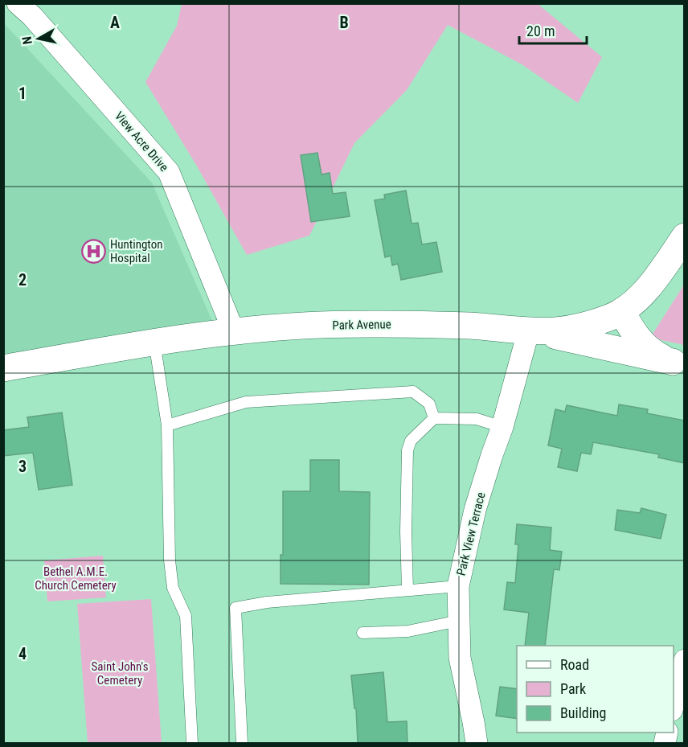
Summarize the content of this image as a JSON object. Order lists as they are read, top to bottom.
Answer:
{
  "streets": {
    "main road": ["Park Avenue"],
    "street": ["View Acre Drive", "Park View Terrace"]
  },
  "crossings": [
    ["View Acre Drive", "Park Avenue"],
    ["Park Avenue", "Park View Terrace"]
  ],
  "parks": ["Bethel A.M.E. Church Cemetery", "Saint John's Cemetery"],
  "places": {
    "hospital": ["Huntington Hospital"]
  },
  "legend": ["Road", "Park", "Building"],
  "scale_bar": "20 m",
  "north": "left",
  "grid": {
    "columns": ["A", "B"],
    "rows": [
      "1",
      "2",
      "3",
      "4"
    ]
  }
}
